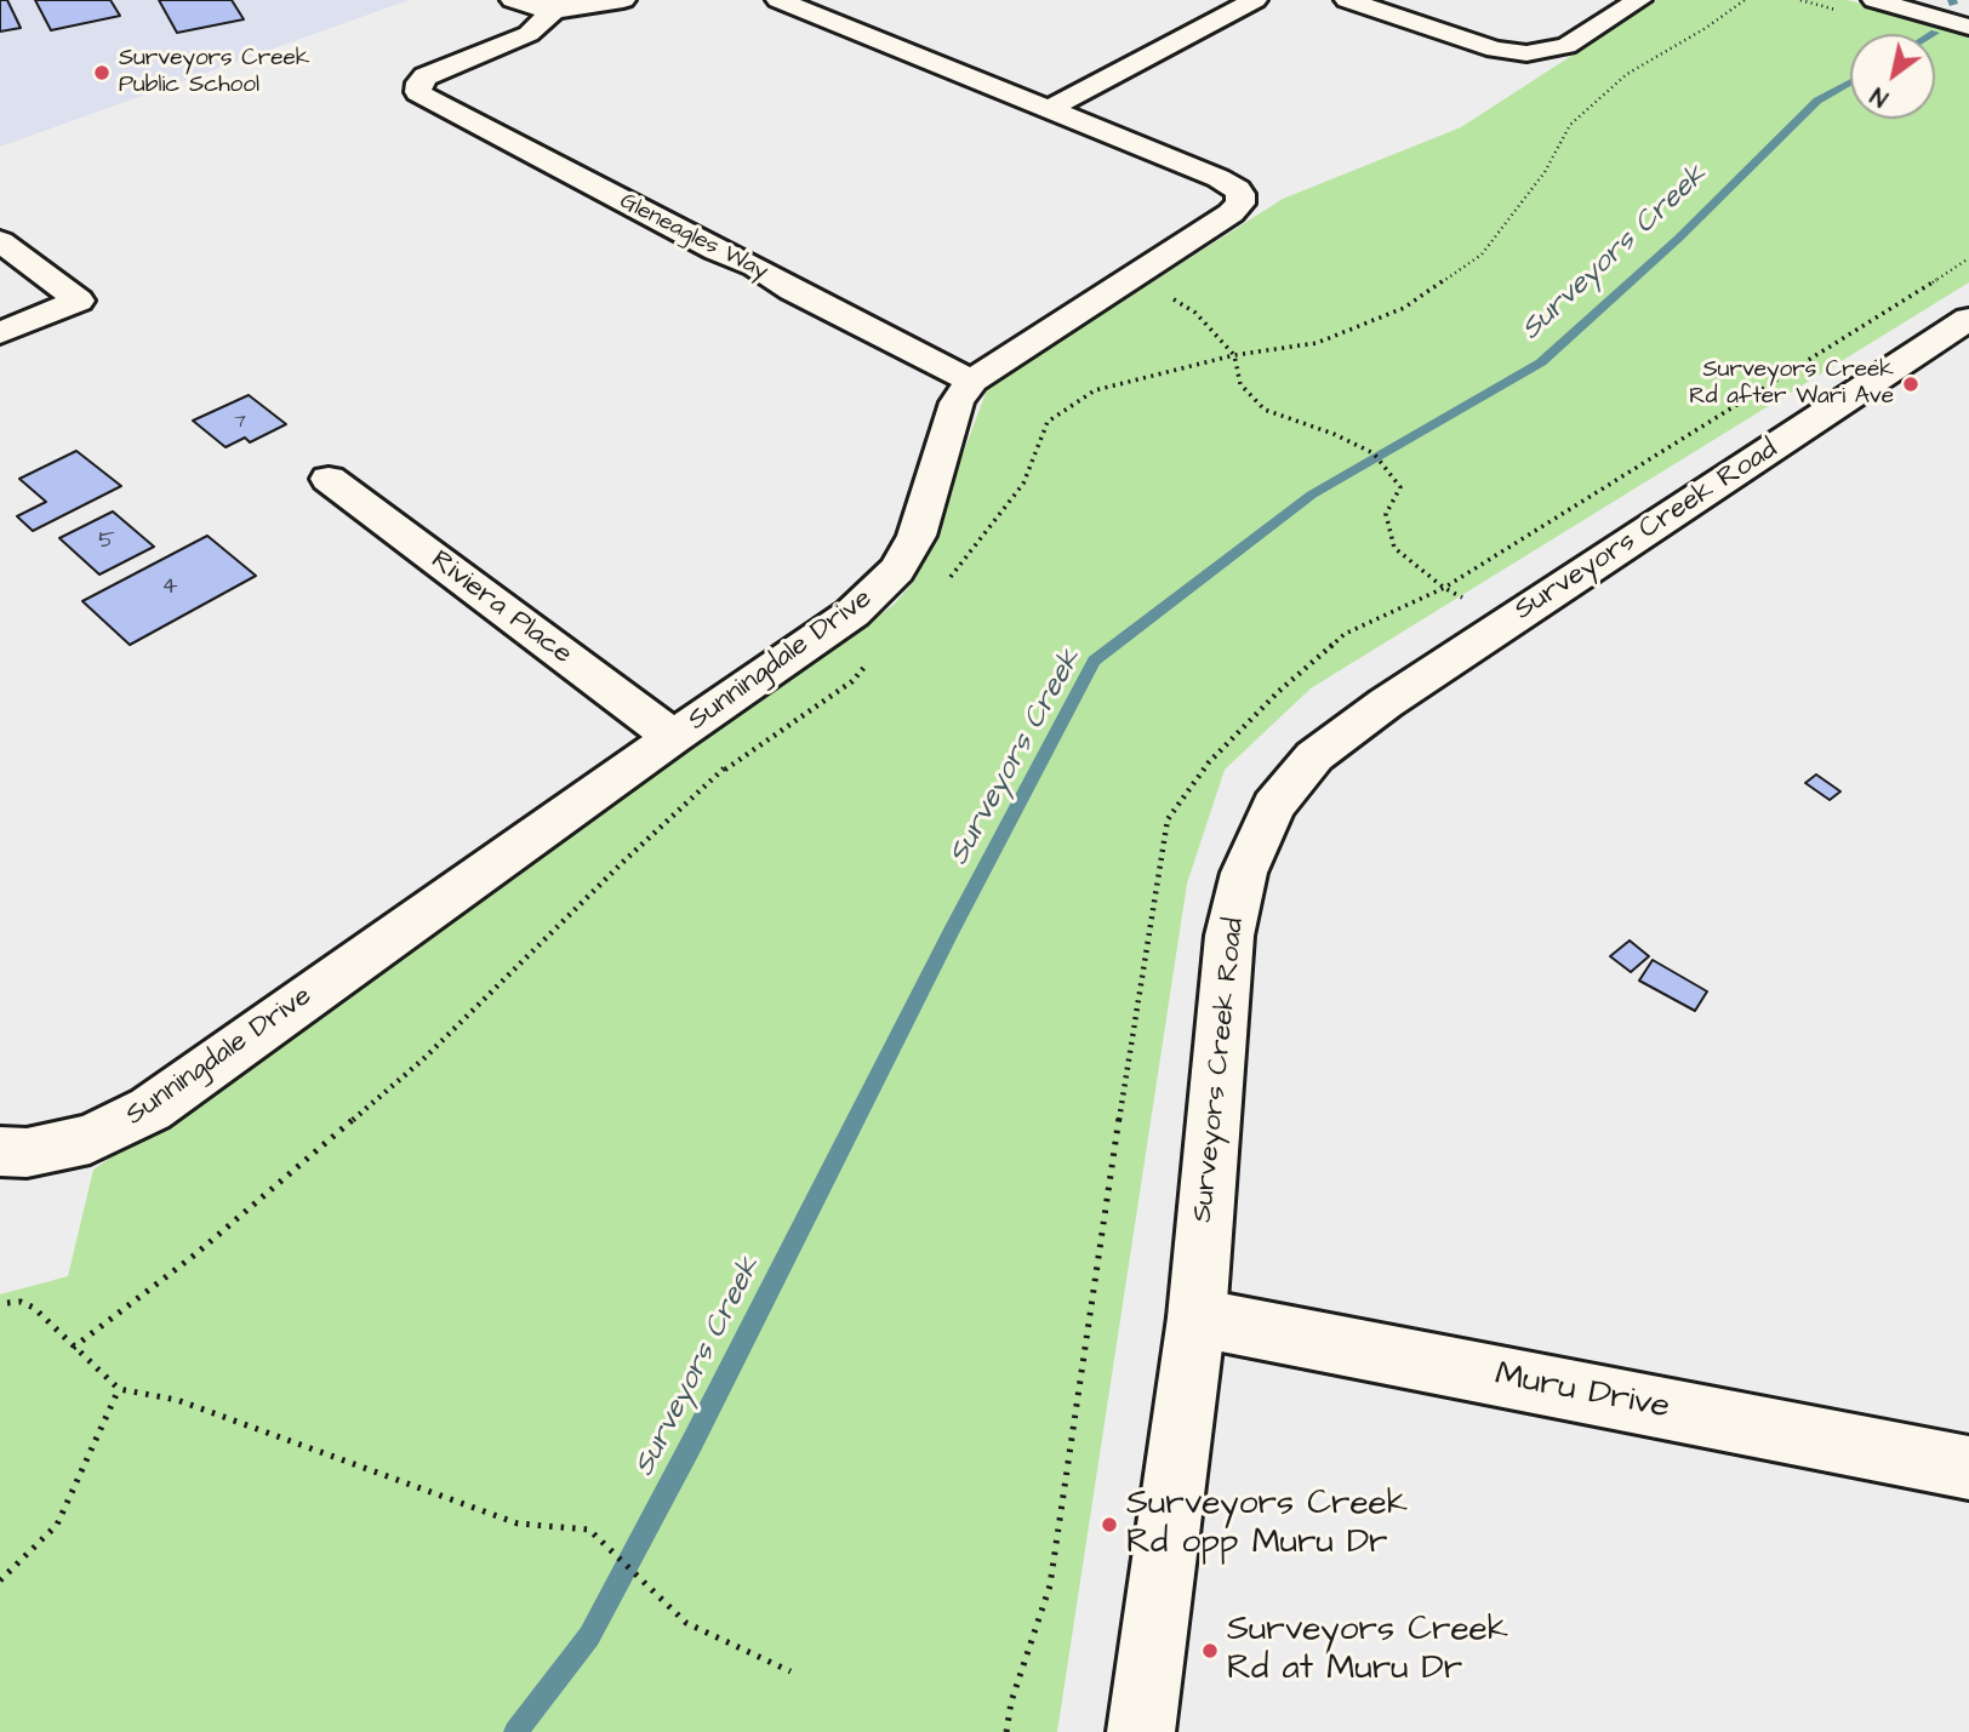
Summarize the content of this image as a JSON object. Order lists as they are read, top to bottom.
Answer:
{
  "streets": {
    "street": [
      "Gleneagles Way",
      "Surveyors Creek Road",
      "Riviera Place",
      "Sunningdale Drive",
      "Muru Drive"
    ]
  },
  "crossings": [
    ["Gleneagles Way", "Sunningdale Drive"],
    ["Surveyors Creek Road", "Muru Drive"],
    ["Riviera Place", "Sunningdale Drive"]
  ],
  "water": ["Surveyors Creek"],
  "places": [
    "Surveyors Creek Public School",
    "Surveyors Creek Rd after Wari Ave",
    "Surveyors Creek Rd opp Muru Dr",
    "Surveyors Creek Rd at Muru Dr"
  ],
  "house_numbers": ["7", "5", "4"],
  "north": "bottom left"
}
